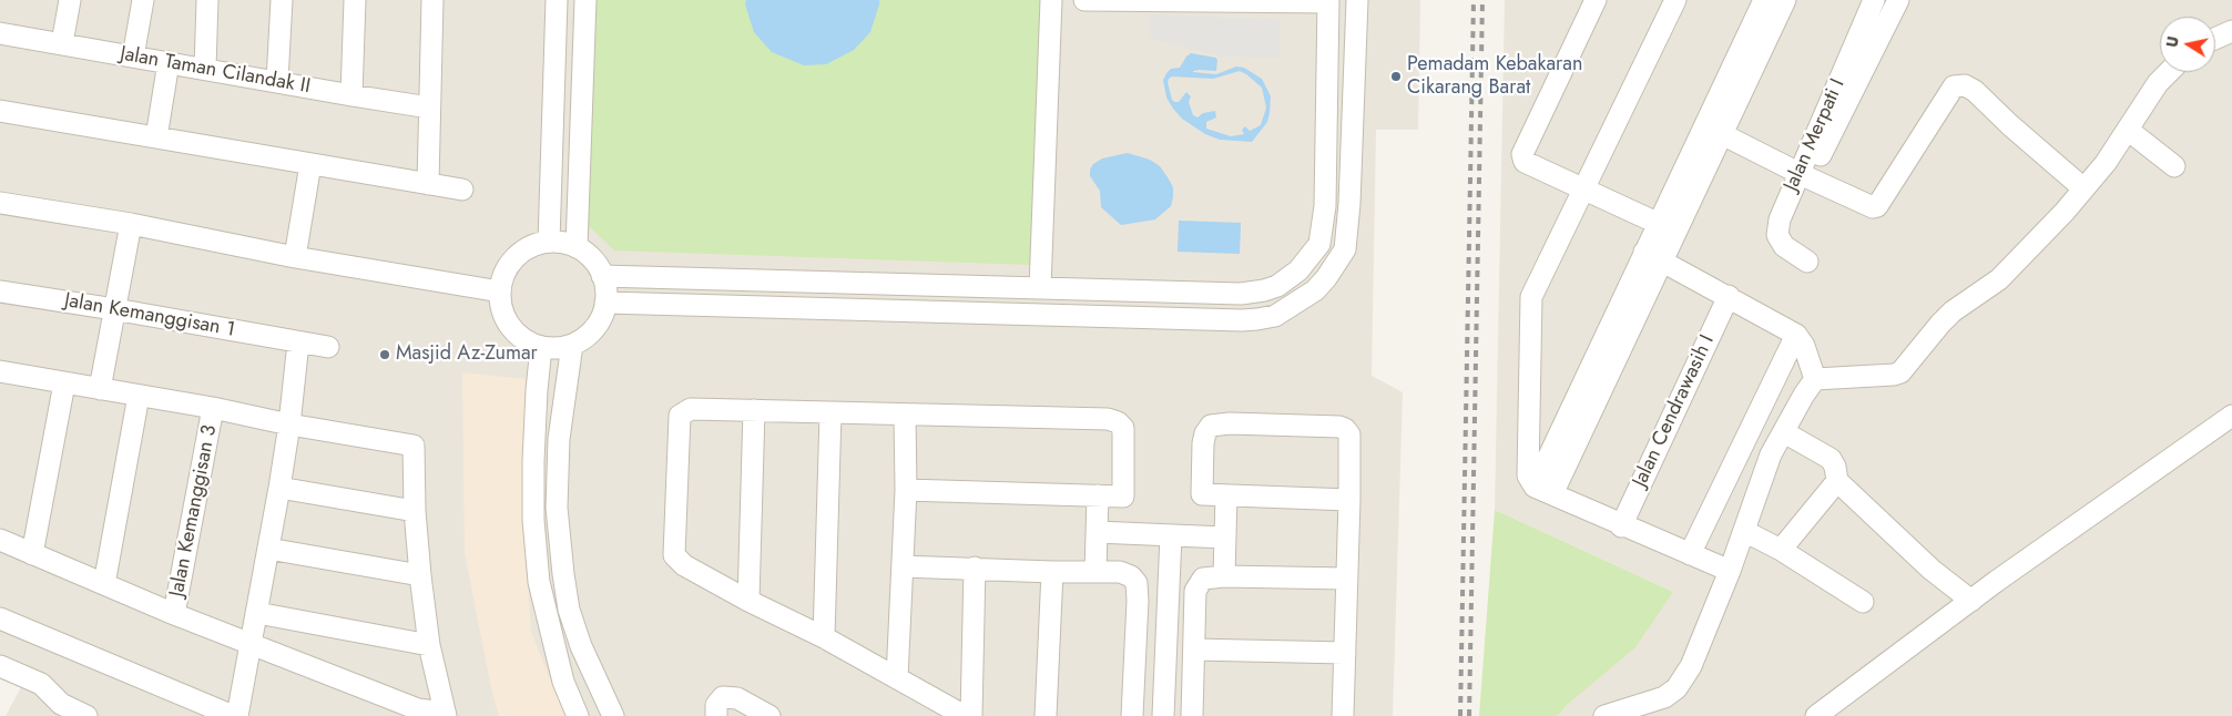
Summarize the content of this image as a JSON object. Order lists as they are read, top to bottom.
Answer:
{
  "streets": {
    "street": [
      "Jalan Taman Cilandak II",
      "Jalan Merpati I",
      "Jalan Kemanggisan 1",
      "Jalan Cendrawasih I",
      "Jalan Kemanggisan 3"
    ]
  },
  "places": ["Pemadam Kebakaran Cikarang Barat", "Masjid Az-Zumar"],
  "north": "left"
}
